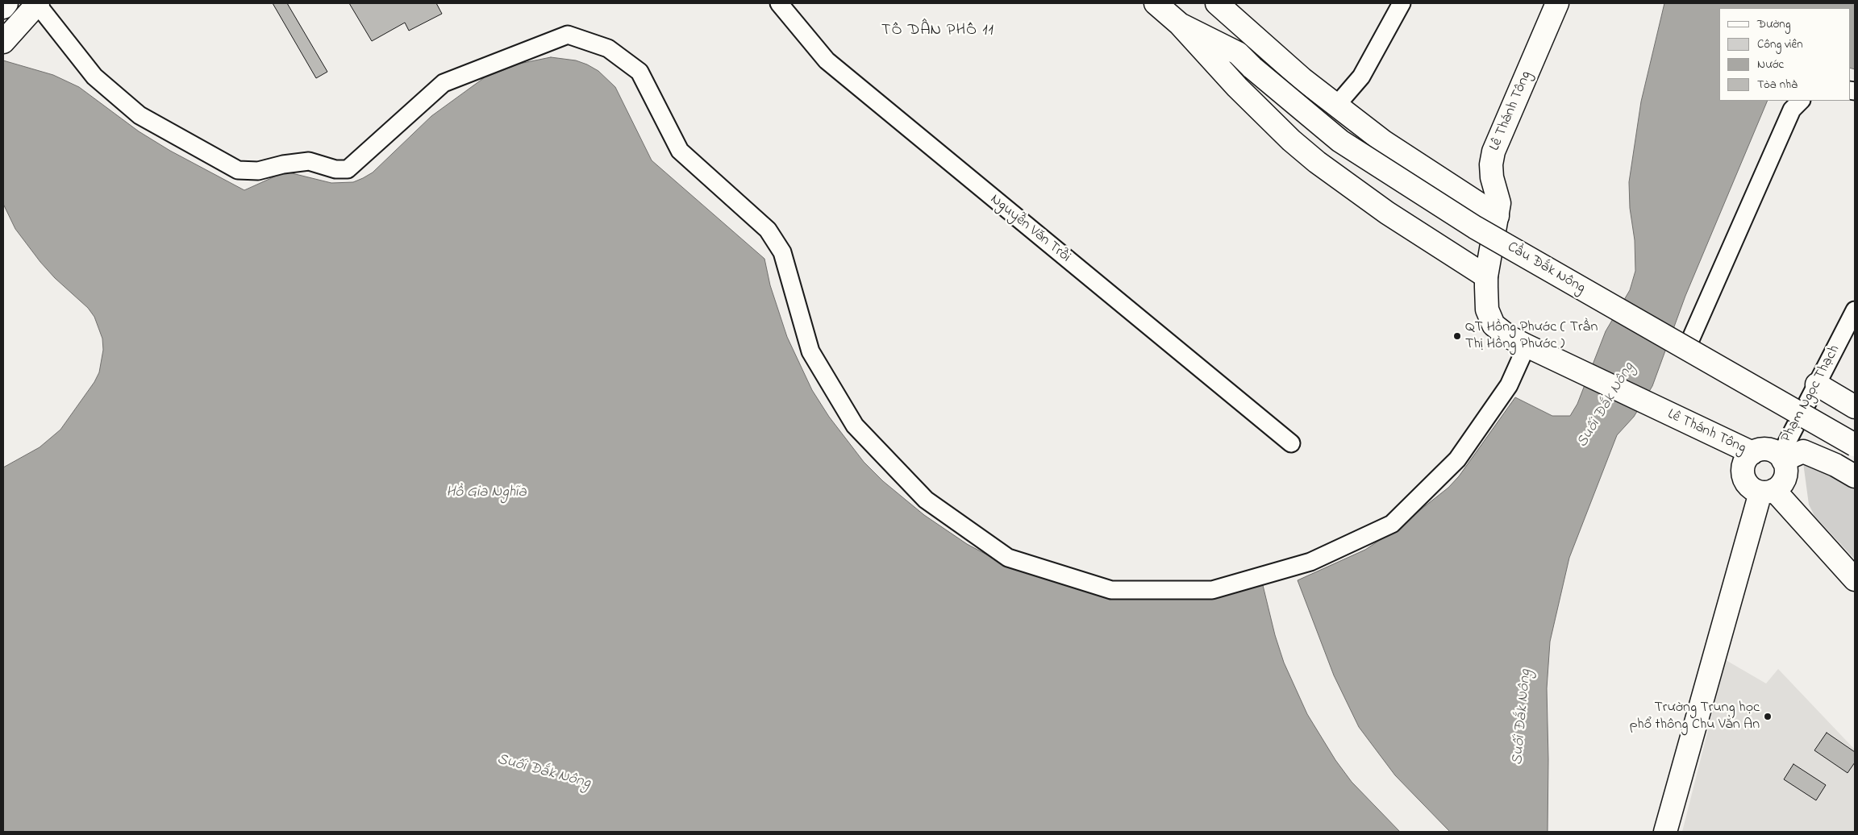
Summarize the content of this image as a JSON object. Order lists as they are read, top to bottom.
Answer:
{
  "streets": {
    "main road": ["Lê Thánh Tông", "Cầu Đắk Nông"],
    "street": ["Nguyễn Văn Trỗi", "Phạm Ngọc Thạch"]
  },
  "crossings": [
    ["Lê Thánh Tông", "Phạm Ngọc Thạch"]
  ],
  "districts": ["TỔ DÂN PHỐ 11"],
  "water": ["Suối Đắk Nông", "Hồ Gia Nghĩa"],
  "places": ["QT Hồng Phước ( Trần Thị Hồng Phước )", "Trường Trung học phổ thông Chu Văn An"],
  "legend": [
    "Đường",
    "Công viên",
    "Nước",
    "Tòa nhà"
  ]
}
